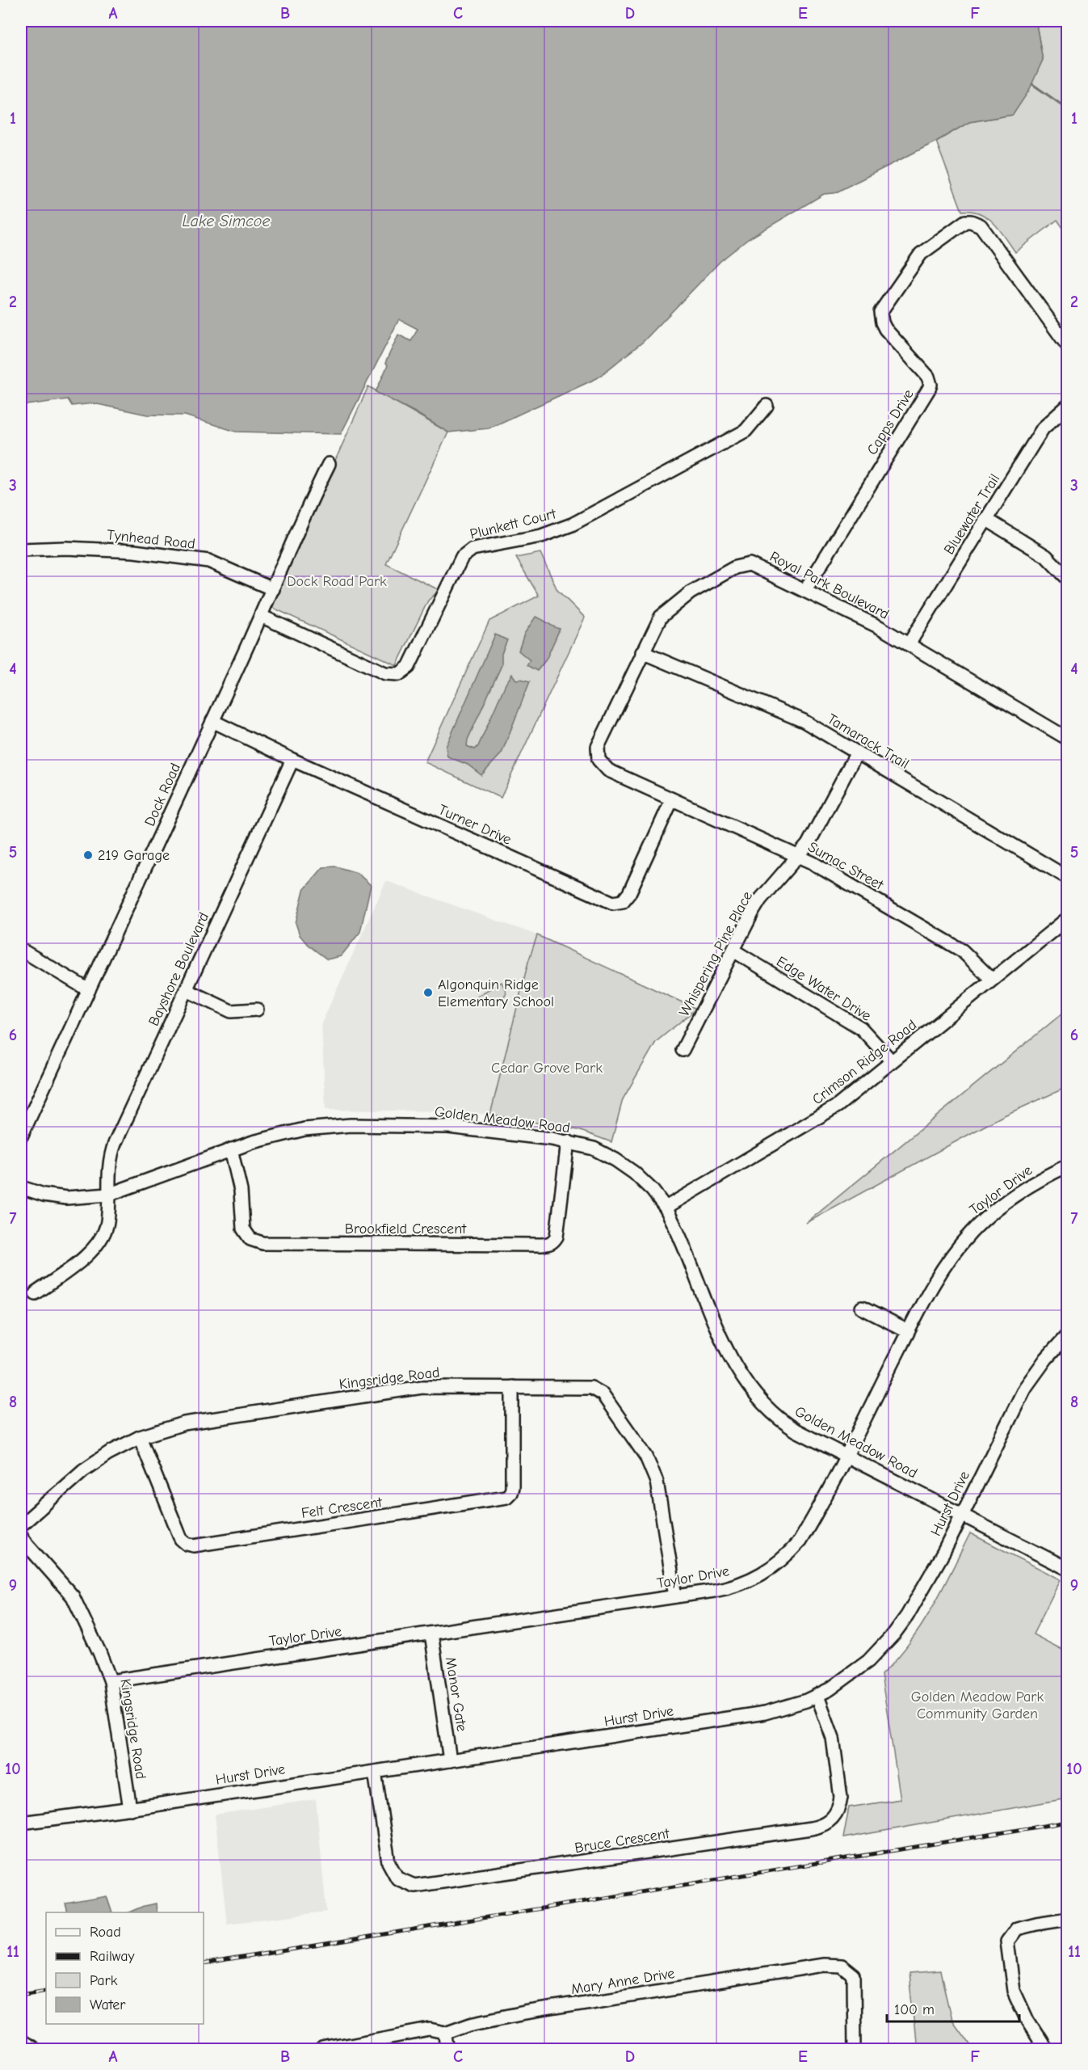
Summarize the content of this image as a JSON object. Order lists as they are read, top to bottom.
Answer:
{
  "streets": {
    "street": [
      "Capps Drive",
      "Bluewater Trail",
      "Plunkett Court",
      "Tynhead Road",
      "Royal Park Boulevard",
      "Tamarack Trail",
      "Dock Road",
      "Turner Drive",
      "Sumac Street",
      "Whispering Pine Place",
      "Bayshore Boulevard",
      "Edge Water Drive",
      "Crimson Ridge Road",
      "Golden Meadow Road",
      "Taylor Drive",
      "Brookfield Crescent",
      "Kingsridge Road",
      "Hurst Drive",
      "Felt Crescent",
      "Manor Gate",
      "Bruce Crescent",
      "Mary Anne Drive"
    ]
  },
  "crossings": [
    ["Capps Drive", "Royal Park Boulevard"],
    ["Bluewater Trail", "Royal Park Boulevard"],
    ["Plunkett Court", "Dock Road"],
    ["Tynhead Road", "Dock Road"],
    ["Royal Park Boulevard", "Tamarack Trail"],
    ["Royal Park Boulevard", "Turner Drive"],
    ["Royal Park Boulevard", "Sumac Street"],
    ["Tamarack Trail", "Whispering Pine Place"],
    ["Dock Road", "Turner Drive"],
    ["Turner Drive", "Sumac Street"],
    ["Turner Drive", "Bayshore Boulevard"],
    ["Sumac Street", "Whispering Pine Place"],
    ["Sumac Street", "Crimson Ridge Road"],
    ["Whispering Pine Place", "Edge Water Drive"],
    ["Bayshore Boulevard", "Golden Meadow Road"],
    ["Edge Water Drive", "Crimson Ridge Road"],
    ["Crimson Ridge Road", "Golden Meadow Road"],
    ["Golden Meadow Road", "Taylor Drive"],
    ["Golden Meadow Road", "Brookfield Crescent"],
    ["Golden Meadow Road", "Hurst Drive"],
    ["Taylor Drive", "Kingsridge Road"],
    ["Taylor Drive", "Manor Gate"],
    ["Kingsridge Road", "Hurst Drive"],
    ["Kingsridge Road", "Felt Crescent"],
    ["Hurst Drive", "Manor Gate"],
    ["Hurst Drive", "Bruce Crescent"]
  ],
  "water": ["Lake Simcoe"],
  "parks": ["Dock Road Park", "Cedar Grove Park", "Golden Meadow Park Community Garden"],
  "places": ["219 Garage", "Algonquin Ridge Elementary School"],
  "legend": [
    "Road",
    "Railway",
    "Park",
    "Water"
  ],
  "scale_bar": "100 m",
  "grid": {
    "columns": [
      "A",
      "B",
      "C",
      "D",
      "E",
      "F"
    ],
    "rows": [
      "1",
      "2",
      "3",
      "4",
      "5",
      "6",
      "7",
      "8",
      "9",
      "10",
      "11"
    ]
  }
}
